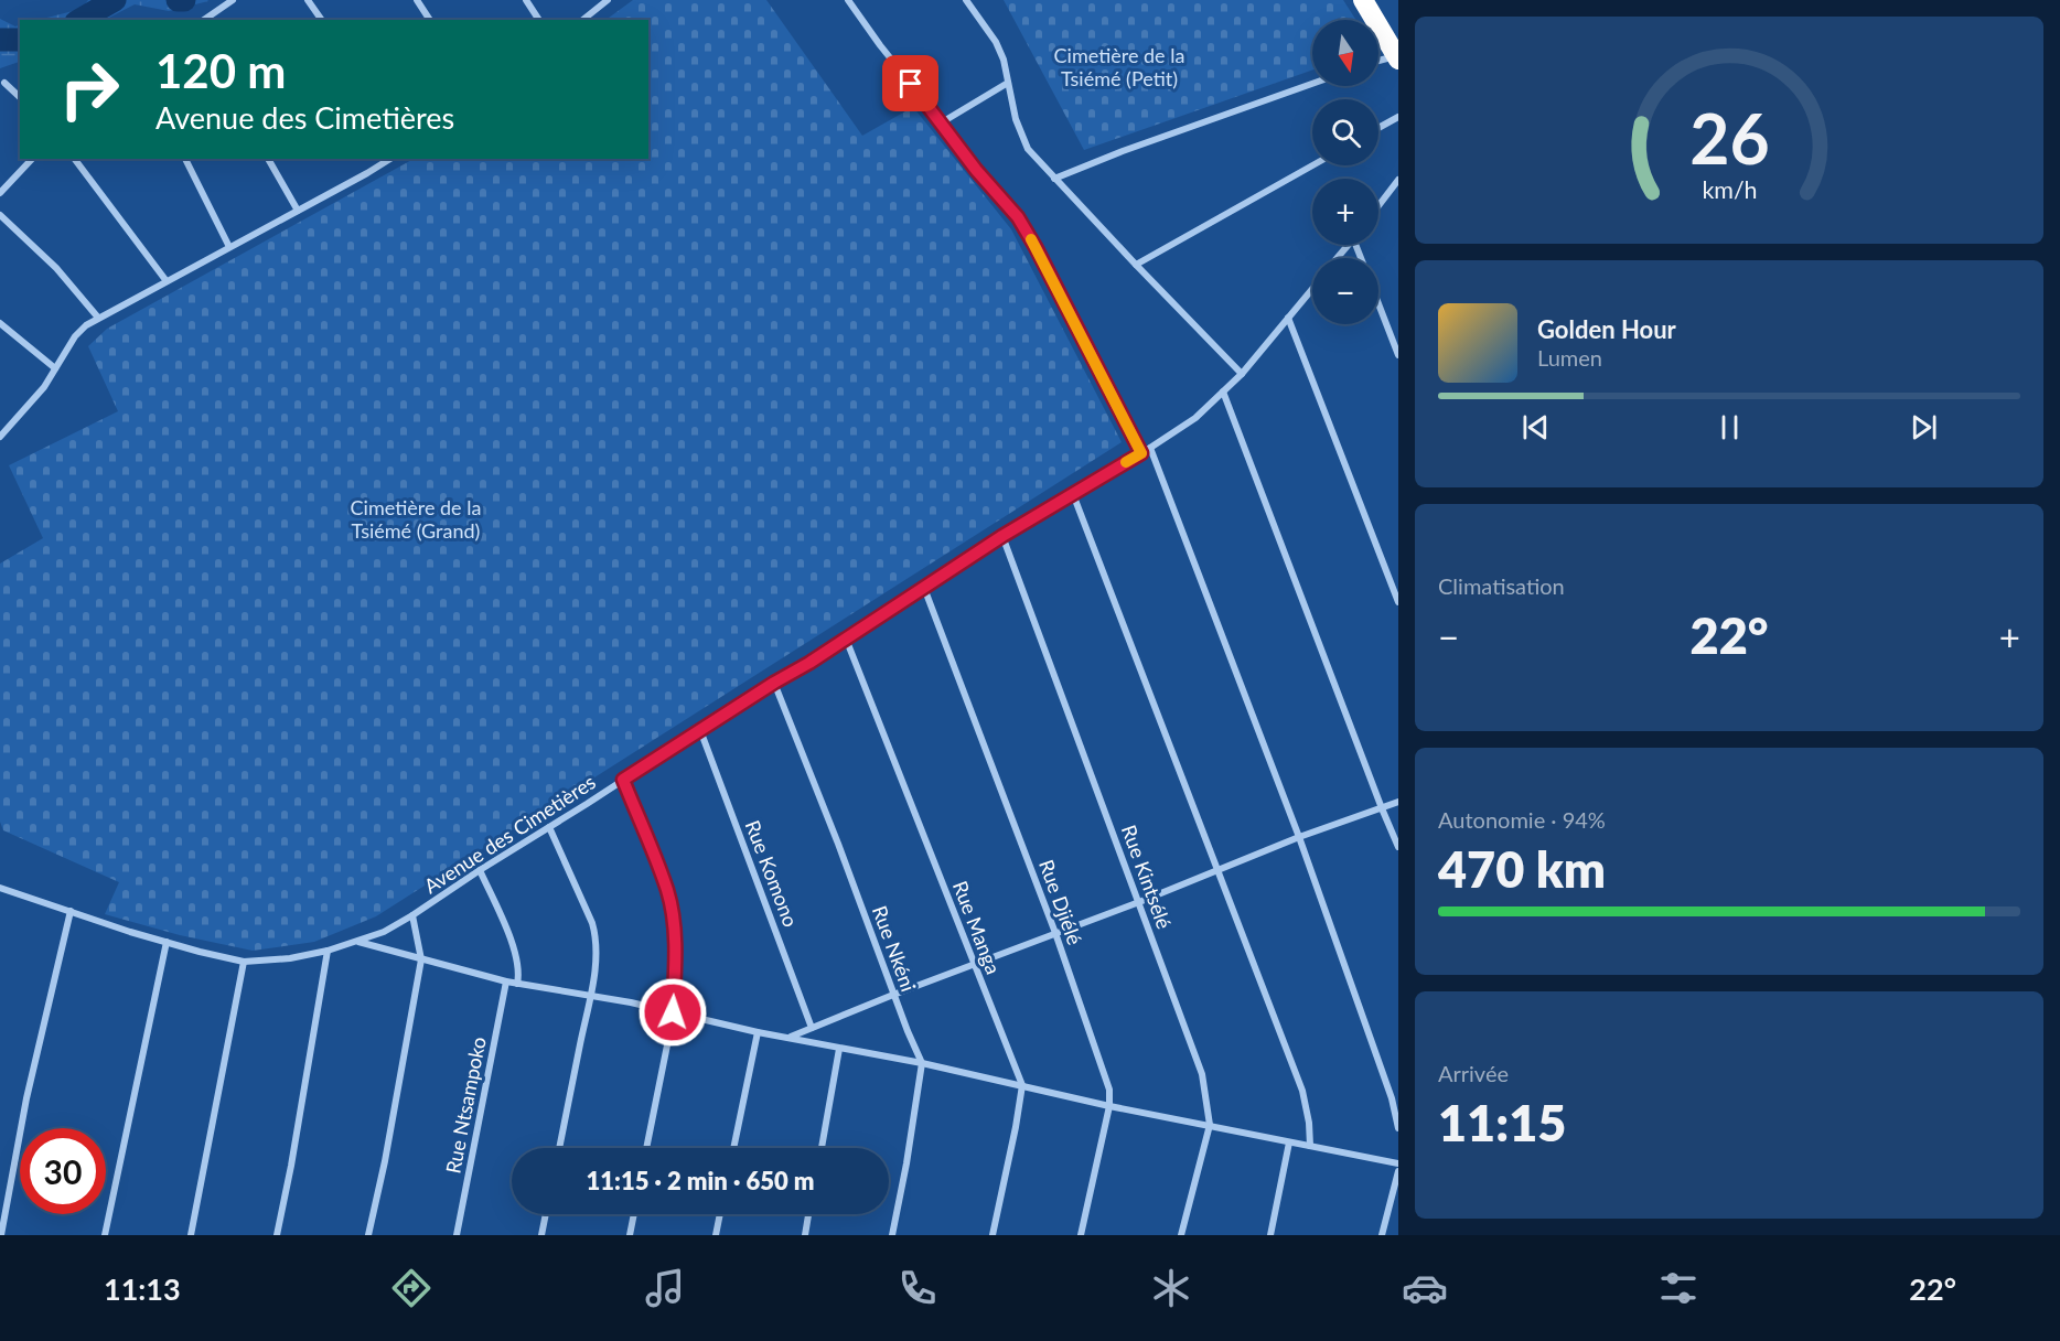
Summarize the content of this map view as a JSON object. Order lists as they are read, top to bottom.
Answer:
{
  "streets": {
    "street": [
      "Avenue des Cimetières",
      "Rue Komono",
      "Rue Kintsélé",
      "Rue Djiélé",
      "Rue Manga",
      "Rue Nkéni",
      "Rue Ntsampoko"
    ]
  },
  "crossings": [
    ["Avenue des Cimetières", "Rue Komono"],
    ["Avenue des Cimetières", "Rue Kintsélé"],
    ["Avenue des Cimetières", "Rue Djiélé"],
    ["Avenue des Cimetières", "Rue Manga"],
    ["Avenue des Cimetières", "Rue Nkéni"]
  ],
  "parks": ["Cimetière de la Tsiémé (Petit)", "Cimetière de la Tsiémé (Grand)"],
  "north": "bottom",
  "page": {
    "map_buttons": ["+", "−"],
    "turn": ["120 m", "Avenue des Cimetières"],
    "song": ["Golden Hour", "Lumen"],
    "tile": [
      "Climatisation",
      ["Autonomie · 94%", "470 km"],
      ["Arrivée", "11:15"]
    ],
    "heat": ["−", "22°", "+"],
    "limit": "30",
    "trip": "11:15 · 2 min · 650 m",
    "tabs": ["11:13", "22°"],
    "gauge": ["26", "km/h"]
  }
}
